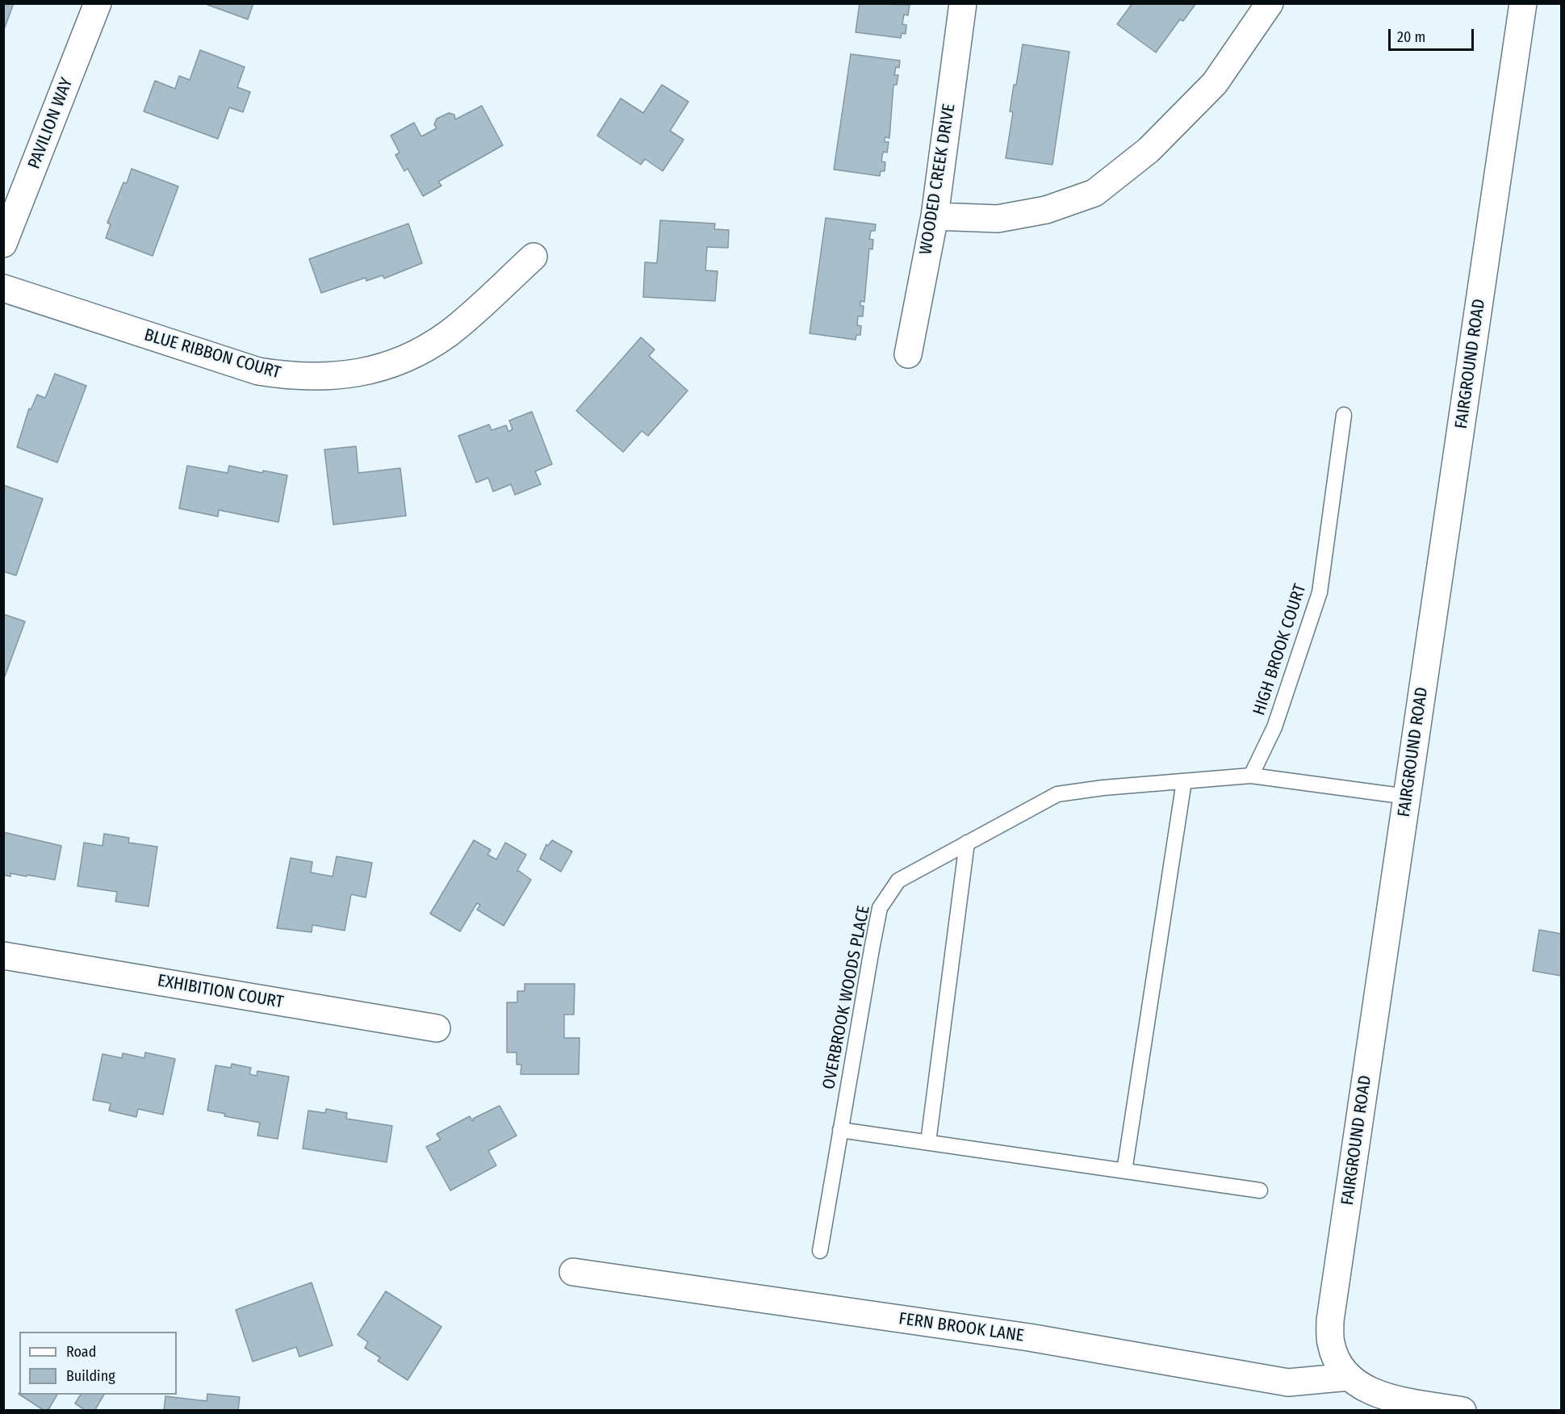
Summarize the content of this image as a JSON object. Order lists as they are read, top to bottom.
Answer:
{
  "streets": {
    "street": [
      "PAVILION WAY",
      "WOODED CREEK DRIVE",
      "BLUE RIBBON COURT",
      "FAIRGROUND ROAD",
      "EXHIBITION COURT",
      "FERN BROOK LANE"
    ],
    "lane": ["HIGH BROOK COURT", "OVERBROOK WOODS PLACE"]
  },
  "crossings": [
    ["FAIRGROUND ROAD", "OVERBROOK WOODS PLACE"],
    ["FAIRGROUND ROAD", "FERN BROOK LANE"],
    ["HIGH BROOK COURT", "OVERBROOK WOODS PLACE"]
  ],
  "legend": ["Road", "Building"],
  "scale_bar": "20 m"
}
